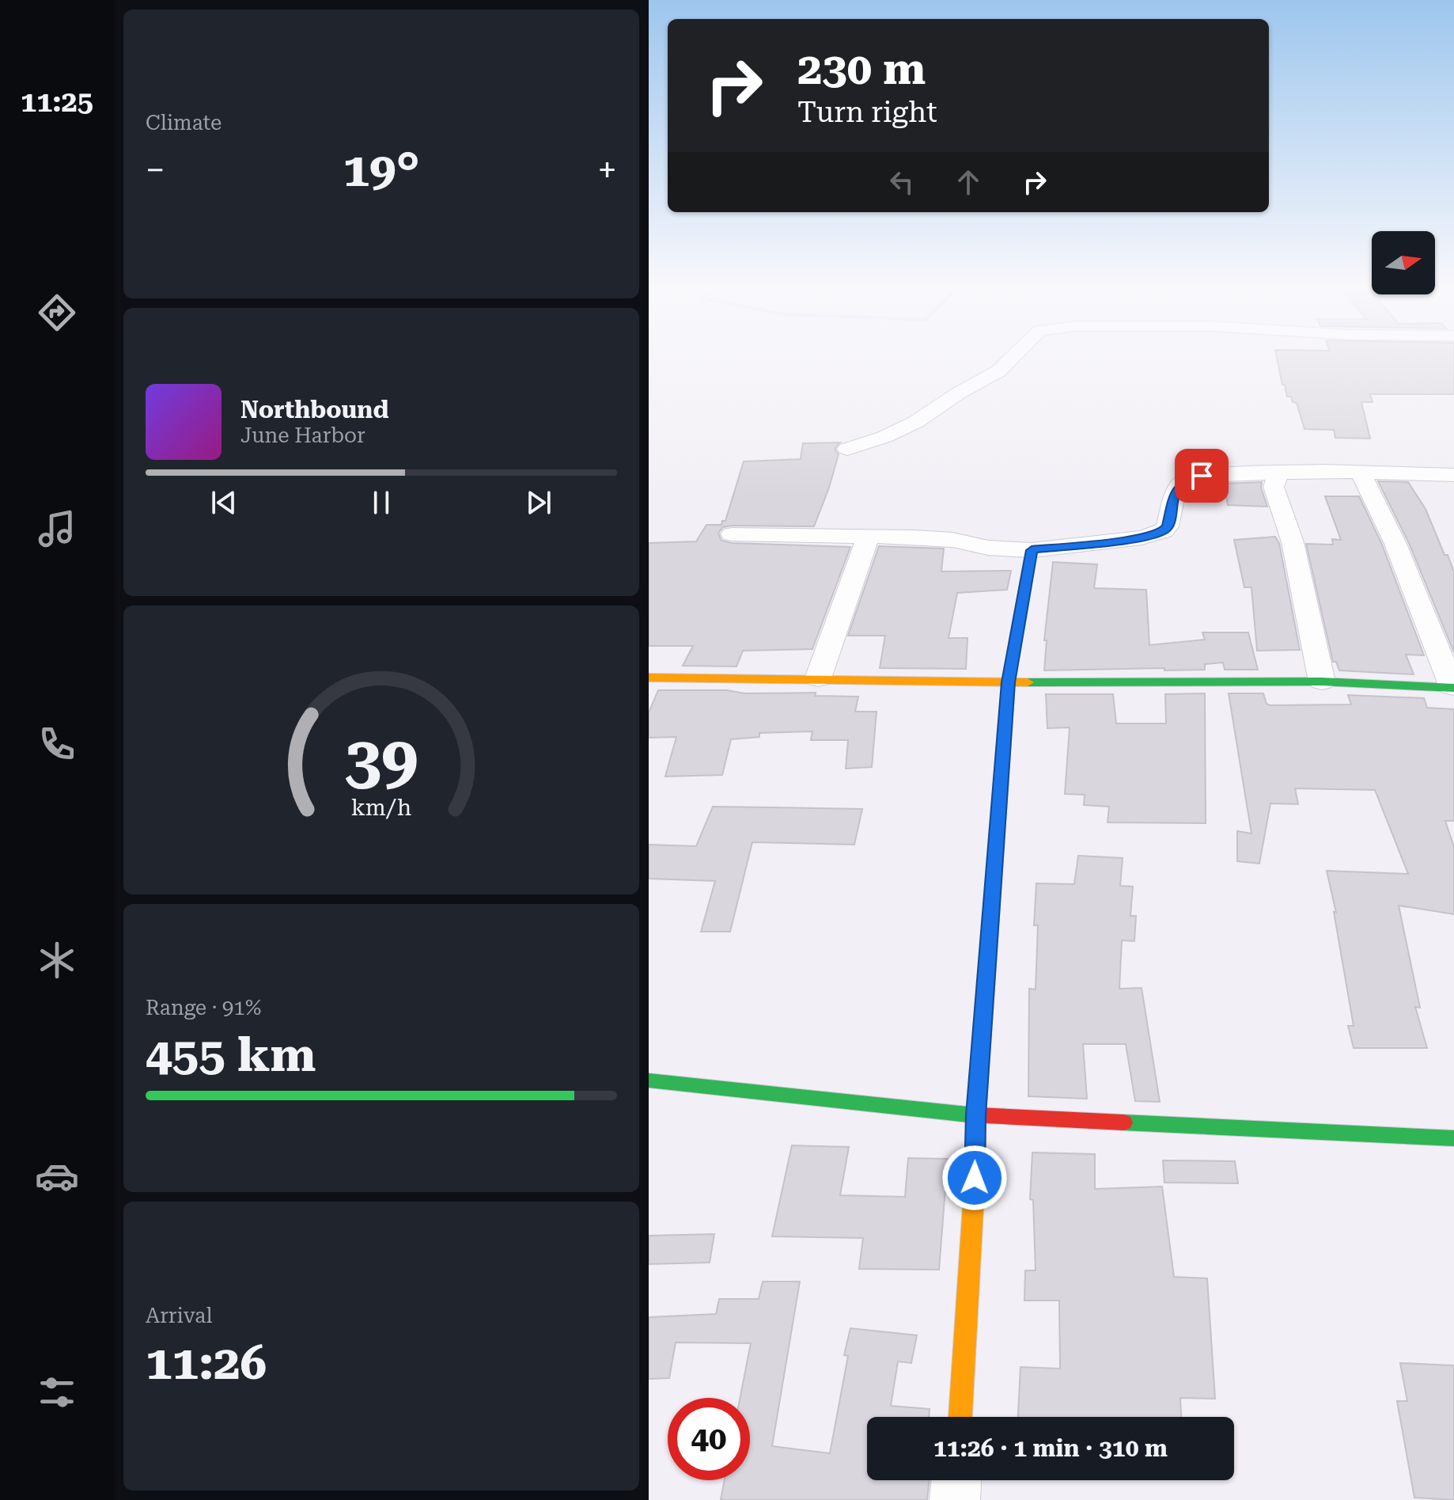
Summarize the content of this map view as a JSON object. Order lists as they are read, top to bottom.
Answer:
{
  "north": "right",
  "page": {
    "tabs": "11:25",
    "tile": [
      "Climate",
      ["Range · 91%", "455 km"],
      ["Arrival", "11:26"]
    ],
    "turn": ["230 m", "Turn right"],
    "heat": ["−", "19°", "+"],
    "song": ["Northbound", "June Harbor"],
    "limit": "40",
    "trip": "11:26 · 1 min · 310 m",
    "gauge": ["39", "km/h"]
  }
}
